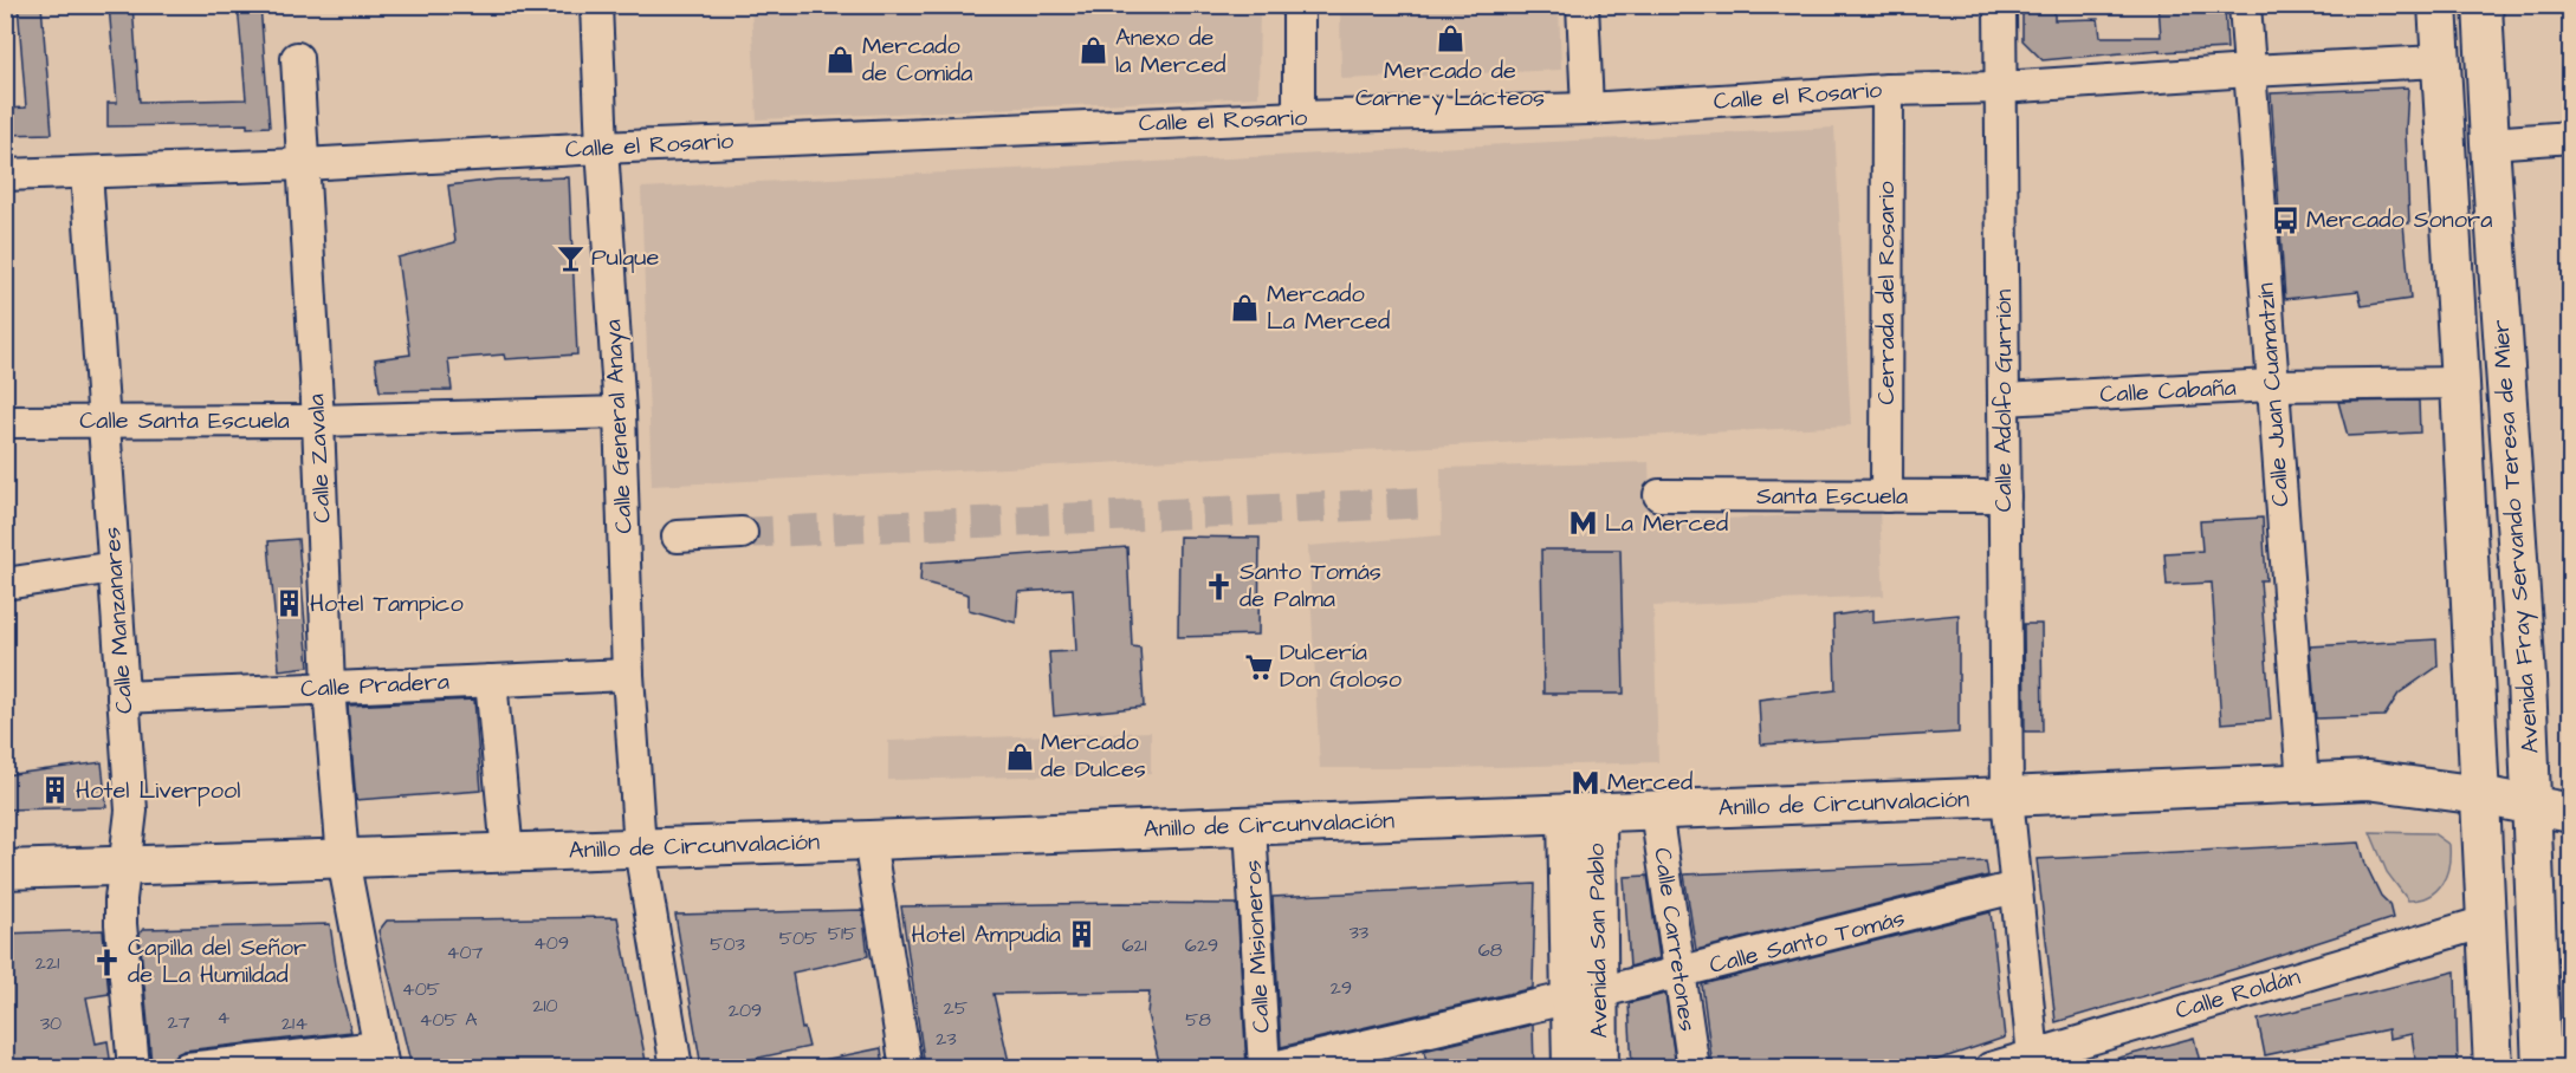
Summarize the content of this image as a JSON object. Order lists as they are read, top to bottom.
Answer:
{
  "streets": {
    "main road": ["Avenida Fray Servando Teresa de Mier", "Anillo de Circunvalación", "Avenida San Pablo"],
    "street": [
      "Calle el Rosario",
      "Cerrada del Rosario",
      "Calle Cabaña",
      "Calle Juan Cuamatzín",
      "Calle Adolfo Gurrión",
      "Calle Santa Escuela",
      "Calle General Anaya",
      "Calle Zavala",
      "Santa Escuela",
      "Calle Manzanares",
      "Calle Pradera",
      "Calle Carretones",
      "Calle Santo Tomás",
      "Calle Misioneros",
      "Calle Roldán"
    ]
  },
  "crossings": [
    ["Calle el Rosario", "Cerrada del Rosario"],
    ["Calle el Rosario", "Calle Juan Cuamatzín"],
    ["Calle el Rosario", "Calle Adolfo Gurrión"],
    ["Calle el Rosario", "Calle General Anaya"],
    ["Calle el Rosario", "Calle Zavala"],
    ["Calle el Rosario", "Avenida Fray Servando Teresa de Mier"],
    ["Calle el Rosario", "Calle Manzanares"],
    ["Cerrada del Rosario", "Santa Escuela"],
    ["Calle Cabaña", "Calle Juan Cuamatzín"],
    ["Calle Cabaña", "Calle Adolfo Gurrión"],
    ["Calle Cabaña", "Avenida Fray Servando Teresa de Mier"],
    ["Calle Juan Cuamatzín", "Anillo de Circunvalación"],
    ["Calle Adolfo Gurrión", "Santa Escuela"],
    ["Calle Adolfo Gurrión", "Anillo de Circunvalación"],
    ["Calle Adolfo Gurrión", "Calle Santo Tomás"],
    ["Calle Adolfo Gurrión", "Calle Roldán"],
    ["Calle Santa Escuela", "Calle General Anaya"],
    ["Calle Santa Escuela", "Calle Zavala"],
    ["Calle Santa Escuela", "Calle Manzanares"],
    ["Calle General Anaya", "Calle Pradera"],
    ["Calle General Anaya", "Anillo de Circunvalación"],
    ["Calle Zavala", "Calle Pradera"],
    ["Calle Zavala", "Anillo de Circunvalación"],
    ["Avenida Fray Servando Teresa de Mier", "Anillo de Circunvalación"],
    ["Avenida Fray Servando Teresa de Mier", "Calle Roldán"],
    ["Calle Manzanares", "Calle Pradera"],
    ["Calle Manzanares", "Anillo de Circunvalación"],
    ["Anillo de Circunvalación", "Calle Carretones"],
    ["Anillo de Circunvalación", "Calle Misioneros"],
    ["Calle Carretones", "Calle Santo Tomás"],
    ["Avenida San Pablo", "Calle Santo Tomás"],
    ["Calle Santo Tomás", "Calle Misioneros"]
  ],
  "places": {
    "shop": [
      "Mercado de Carne y Lácteos",
      "Anexo de la Merced",
      "Mercado de Comida",
      "Mercado La Merced",
      "Mercado de Dulces"
    ],
    "bus stop": ["Mercado Sonora"],
    "bar": ["Pulque"],
    "metro station": ["La Merced", "Merced"],
    "church": ["Santo Tomás de Palma", "Capilla del Señor de La Humildad"],
    "building": ["Hotel Tampico", "Hotel Liverpool", "Hotel Ampudia"],
    "supermarket": ["Dulcería Don Goloso"]
  },
  "house_numbers": [
    "33",
    "515",
    "505",
    "409",
    "503",
    "621",
    "629",
    "68",
    "407",
    "221",
    "29",
    "405",
    "210",
    "25",
    "209",
    "4",
    "405 A",
    "58",
    "27",
    "30",
    "214",
    "23"
  ]
}
